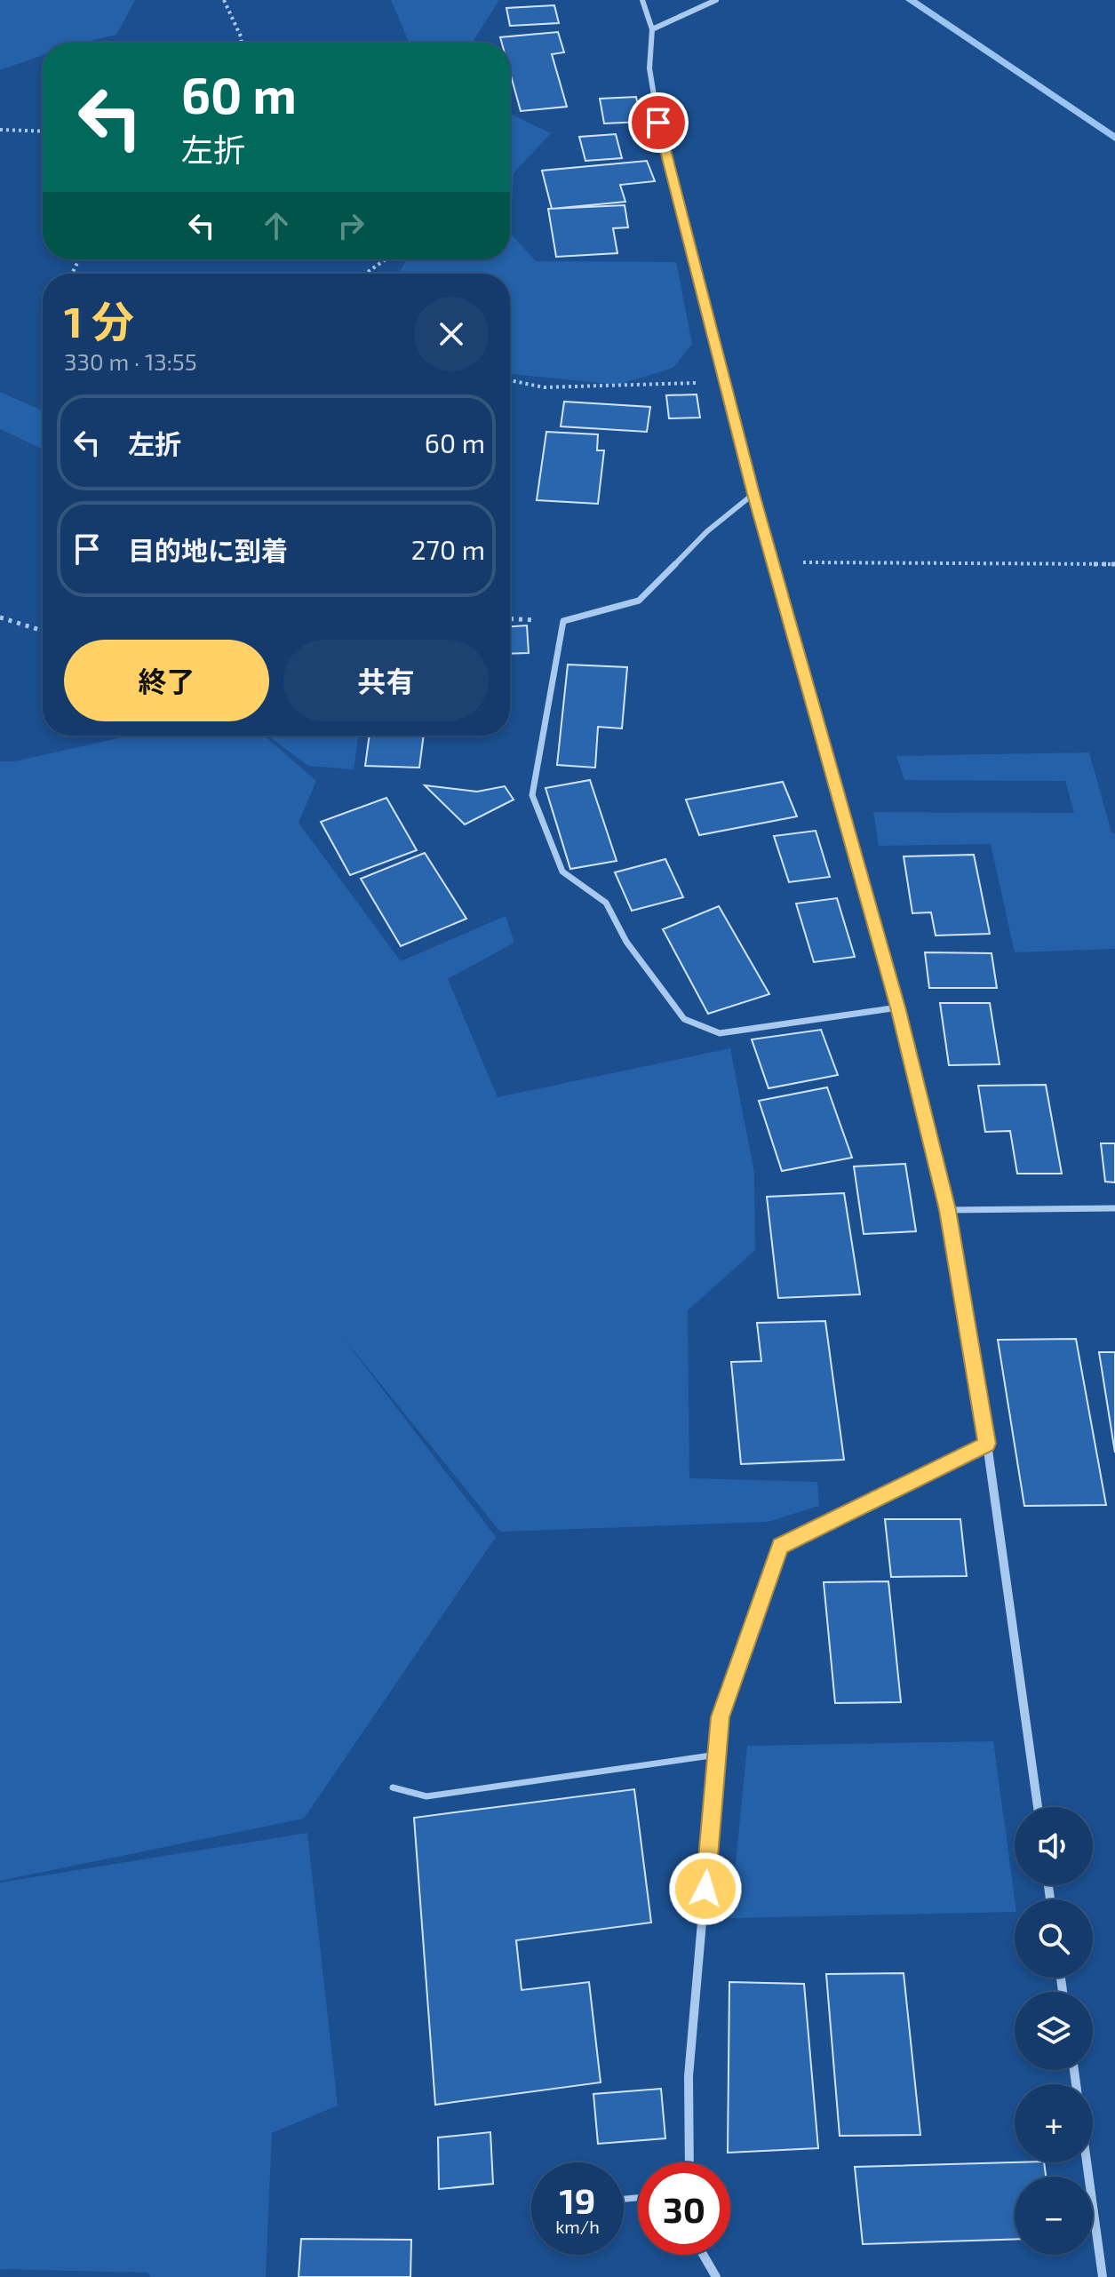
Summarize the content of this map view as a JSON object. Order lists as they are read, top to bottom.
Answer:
{
  "page": {
    "turn": ["60 m", "左折"],
    "heading": ["1 分", "330 m · 13:55"],
    "list": [
      {
        "name": "左折",
        "value": "60 m"
      },
      {
        "name": "目的地に到着",
        "value": "270 m"
      }
    ],
    "buttons": ["終了", "共有"],
    "map_buttons": ["+", "−"],
    "speed": "19 km/h",
    "limit": "30"
  }
}
